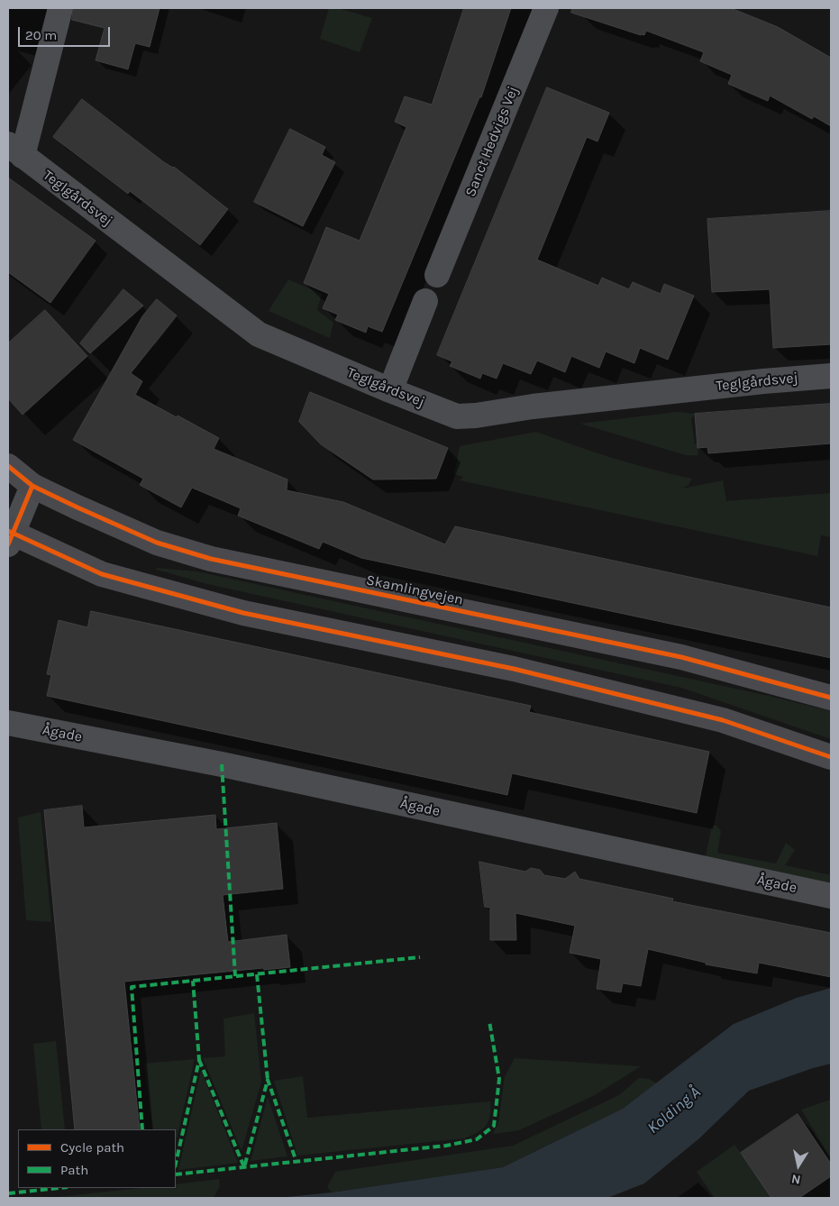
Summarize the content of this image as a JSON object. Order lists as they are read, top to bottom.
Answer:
{
  "streets": {
    "main road": ["Skamlingvejen"],
    "street": ["Sanct Hedvigs Vej", "Teglgårdsvej", "Ågade"]
  },
  "water": ["Kolding Å"],
  "legend": ["Cycle path", "Path"],
  "scale_bar": "20 m",
  "north": "bottom"
}
